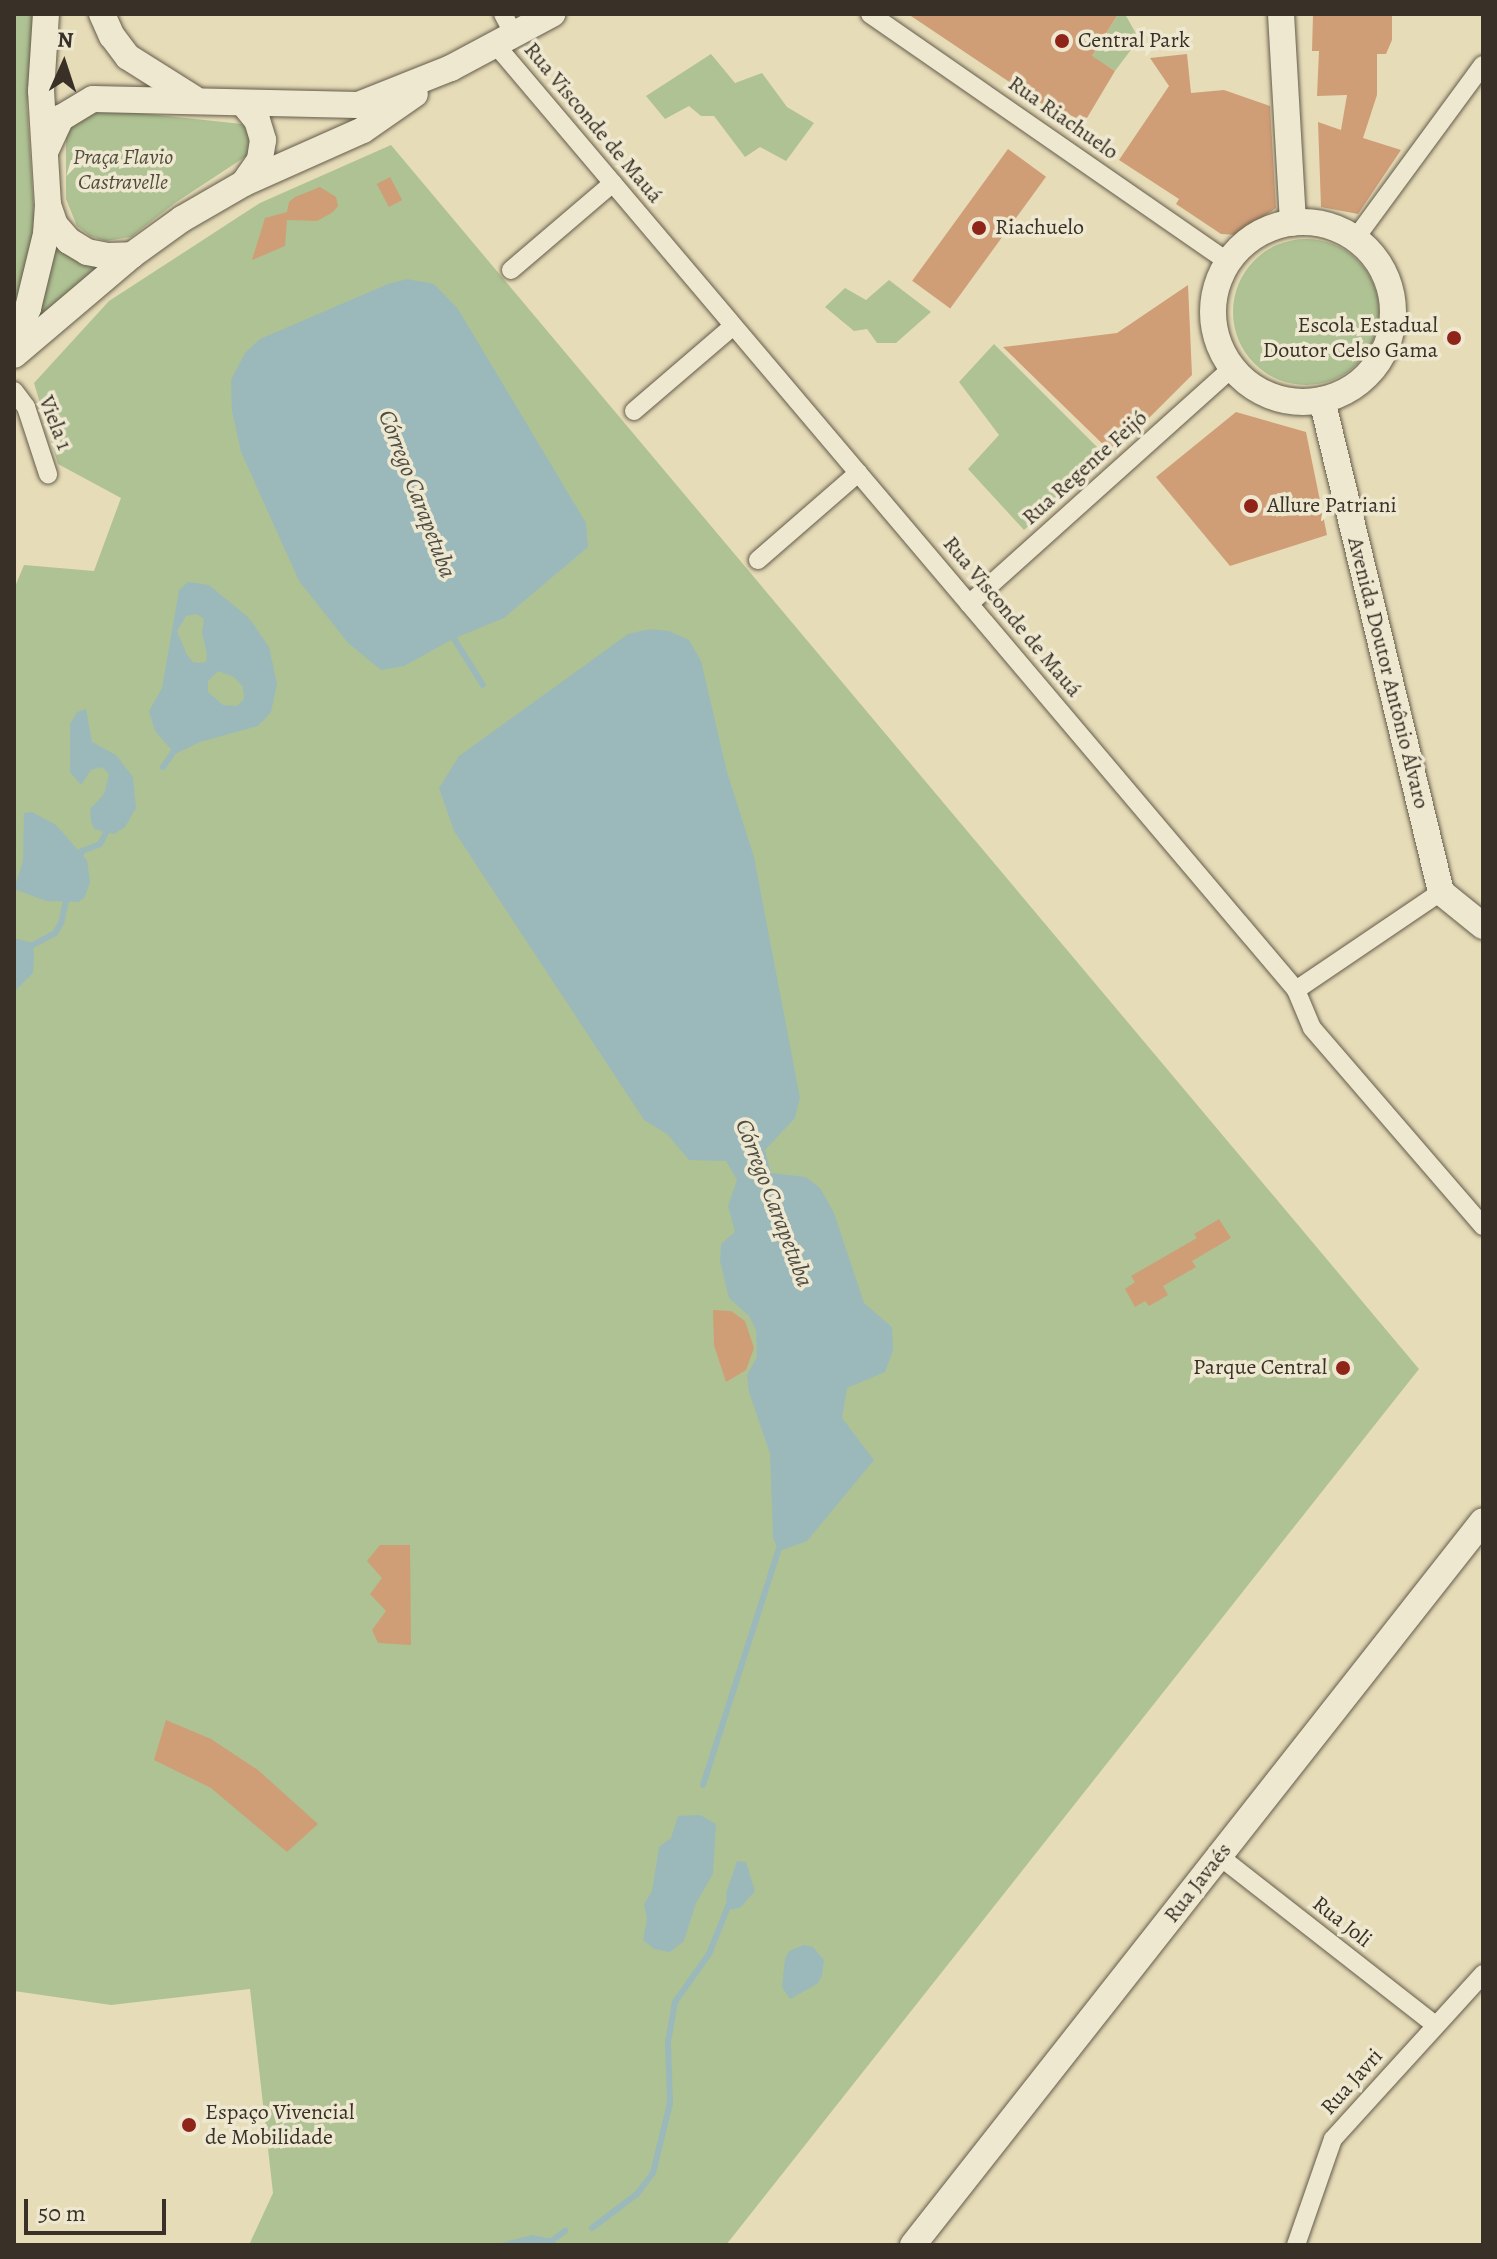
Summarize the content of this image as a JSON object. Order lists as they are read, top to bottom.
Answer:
{
  "streets": {
    "street": [
      "Rua Riachuelo",
      "Rua Visconde de Mauá",
      "Viela 1",
      "Rua Regente Feijó",
      "Avenida Doutor Antônio Álvaro",
      "Rua Javaés",
      "Rua Joli",
      "Rua Javri"
    ]
  },
  "crossings": [
    ["Rua Riachuelo", "Rua Regente Feijó"],
    ["Rua Riachuelo", "Avenida Doutor Antônio Álvaro"],
    ["Rua Visconde de Mauá", "Rua Regente Feijó"],
    ["Rua Regente Feijó", "Avenida Doutor Antônio Álvaro"],
    ["Rua Javaés", "Rua Joli"],
    ["Rua Joli", "Rua Javri"]
  ],
  "water": ["Córrego Carapetuba"],
  "parks": ["Praça Flavio Castravelle"],
  "places": [
    "Central Park",
    "Riachuelo",
    "Escola Estadual Doutor Celso Gama",
    "Allure Patriani",
    "Parque Central",
    "Espaço Vivencial de Mobilidade"
  ],
  "scale_bar": "50 m",
  "north": "top"
}
